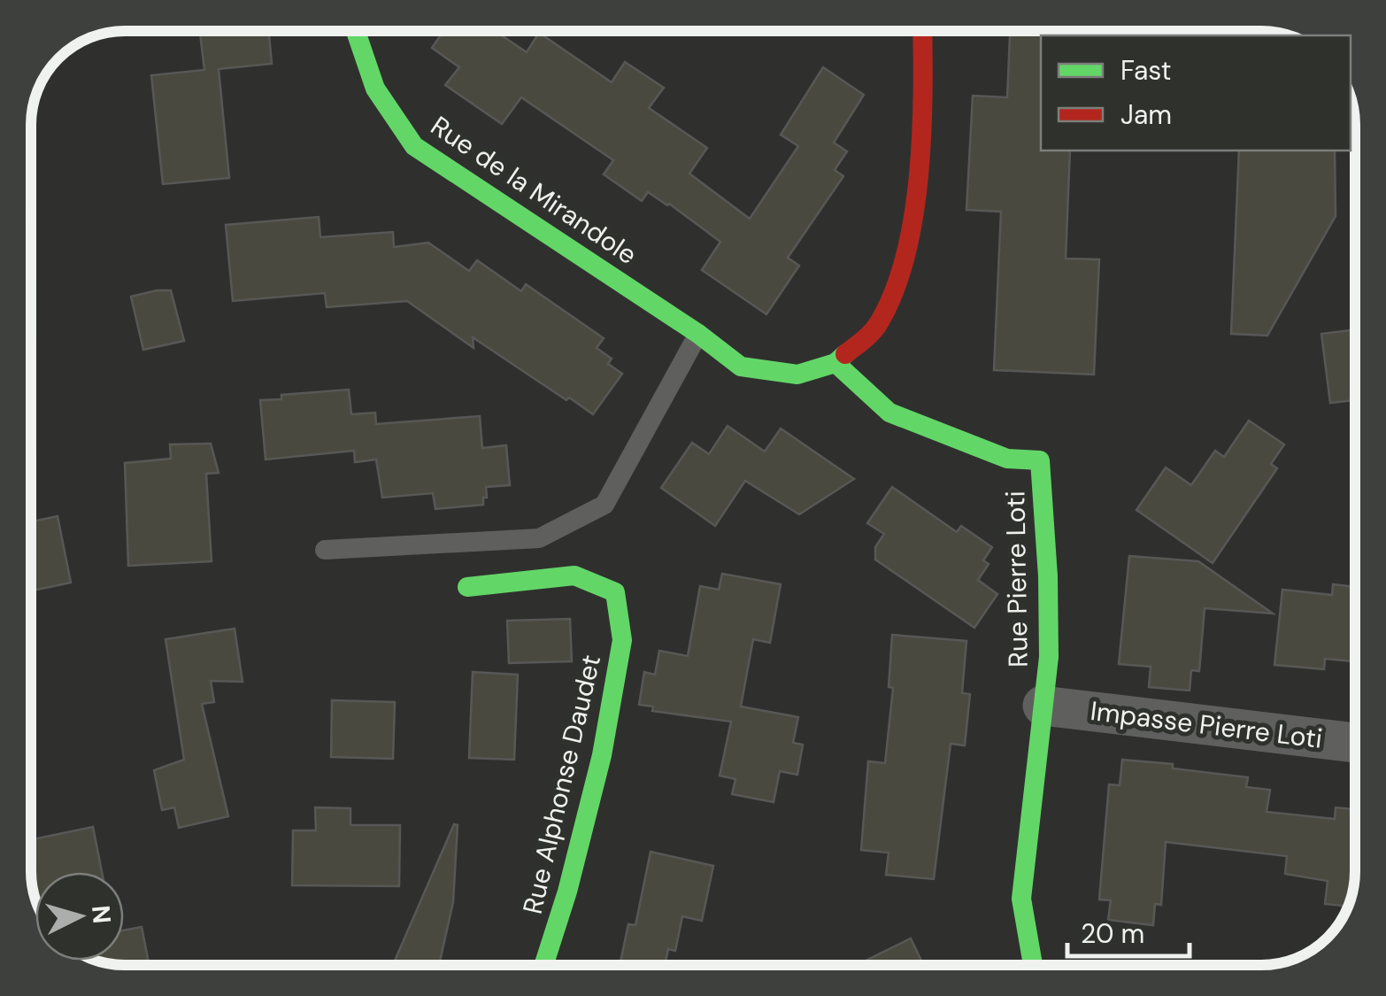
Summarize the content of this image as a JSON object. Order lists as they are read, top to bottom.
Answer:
{
  "streets": {
    "street": [
      "Rue de la Mirandole",
      "Rue Pierre Loti",
      "Impasse Pierre Loti",
      "Rue Alphonse Daudet"
    ]
  },
  "crossings": [
    ["Rue de la Mirandole", "Rue Pierre Loti"],
    ["Rue Pierre Loti", "Impasse Pierre Loti"]
  ],
  "legend": ["Fast", "Jam"],
  "scale_bar": "20 m",
  "north": "right"
}
